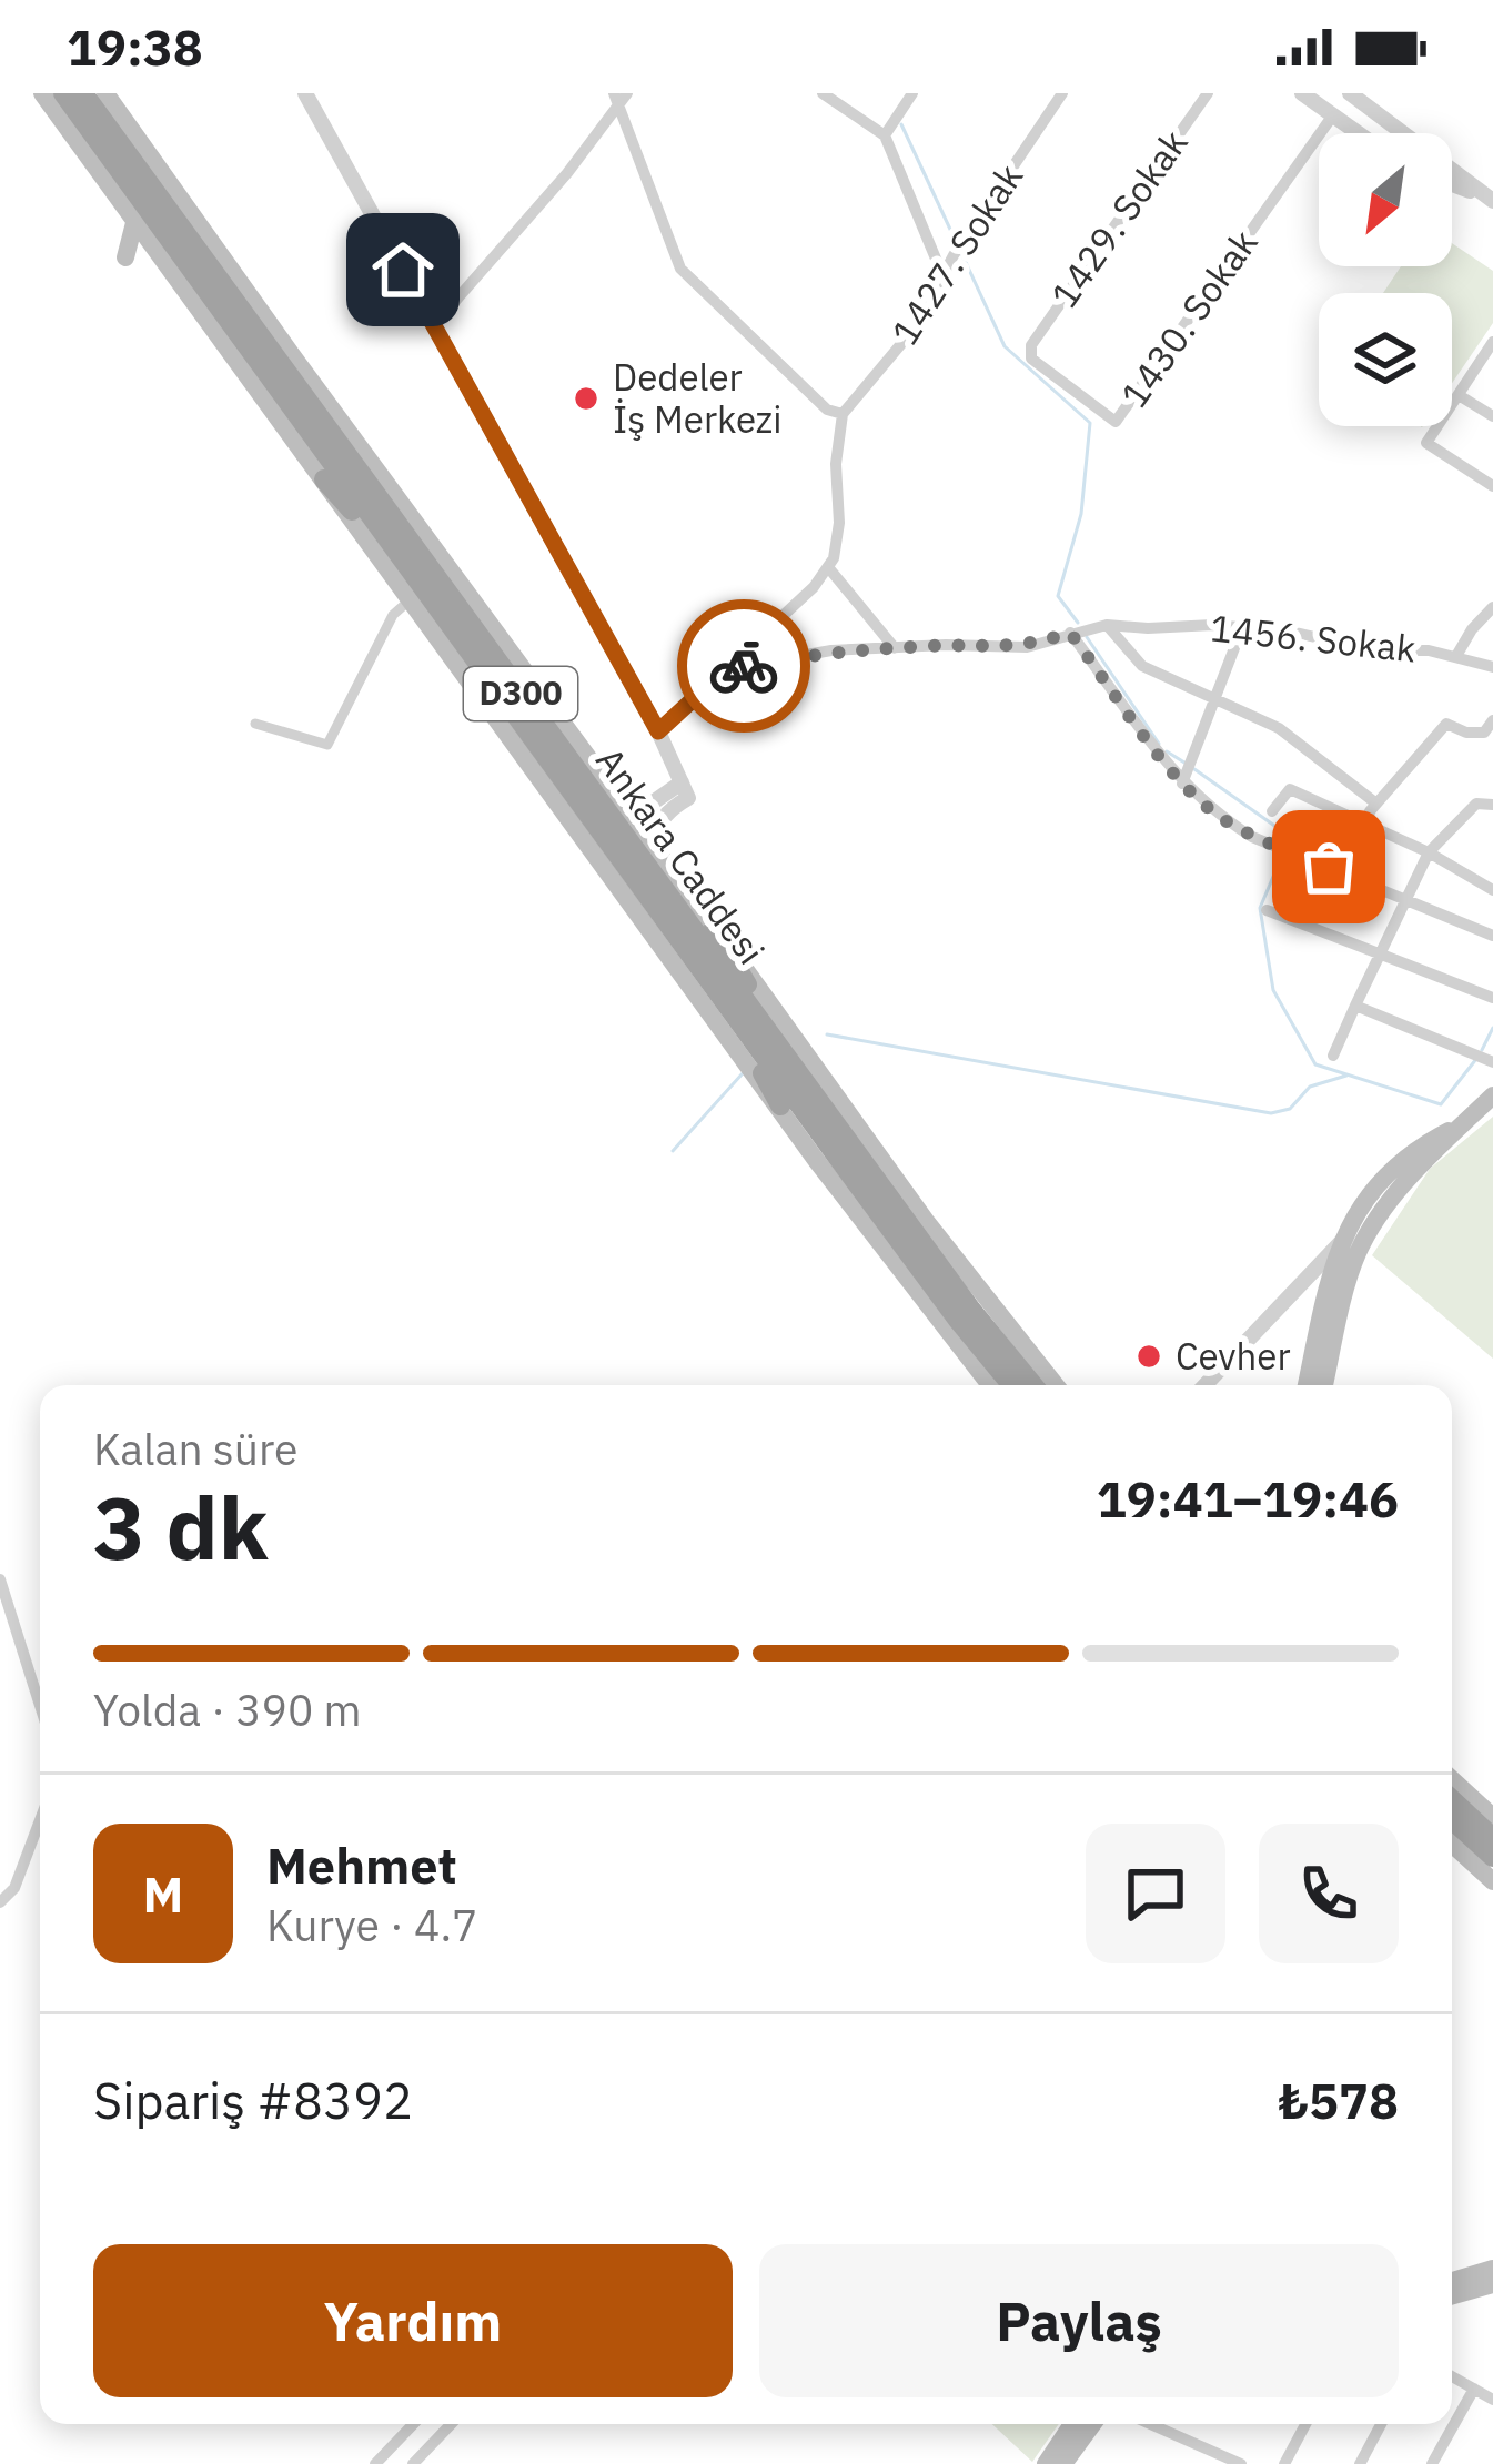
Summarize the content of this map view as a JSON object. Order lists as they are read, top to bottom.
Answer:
{
  "streets": {
    "highway": ["D300", "Ankara Caddesi"],
    "street": [
      "1429. Sokak",
      "1427. Sokak",
      "1430. Sokak",
      "1456. Sokak"
    ]
  },
  "crossings": [
    ["1429. Sokak", "1430. Sokak"]
  ],
  "places": ["Dedeler İş Merkezi", "Cevher"],
  "north": "bottom left",
  "page": {
    "status": "19:38",
    "heading": ["3 dk", "Kalan süre", "19:41–19:46"],
    "panel": [
      "Mehmet",
      "Kurye · 4.7",
      "Sipariş #8392",
      "₺578"
    ],
    "bar": "Yolda · 390 m",
    "round": "M",
    "buttons": ["Yardım", "Paylaş"]
  }
}
